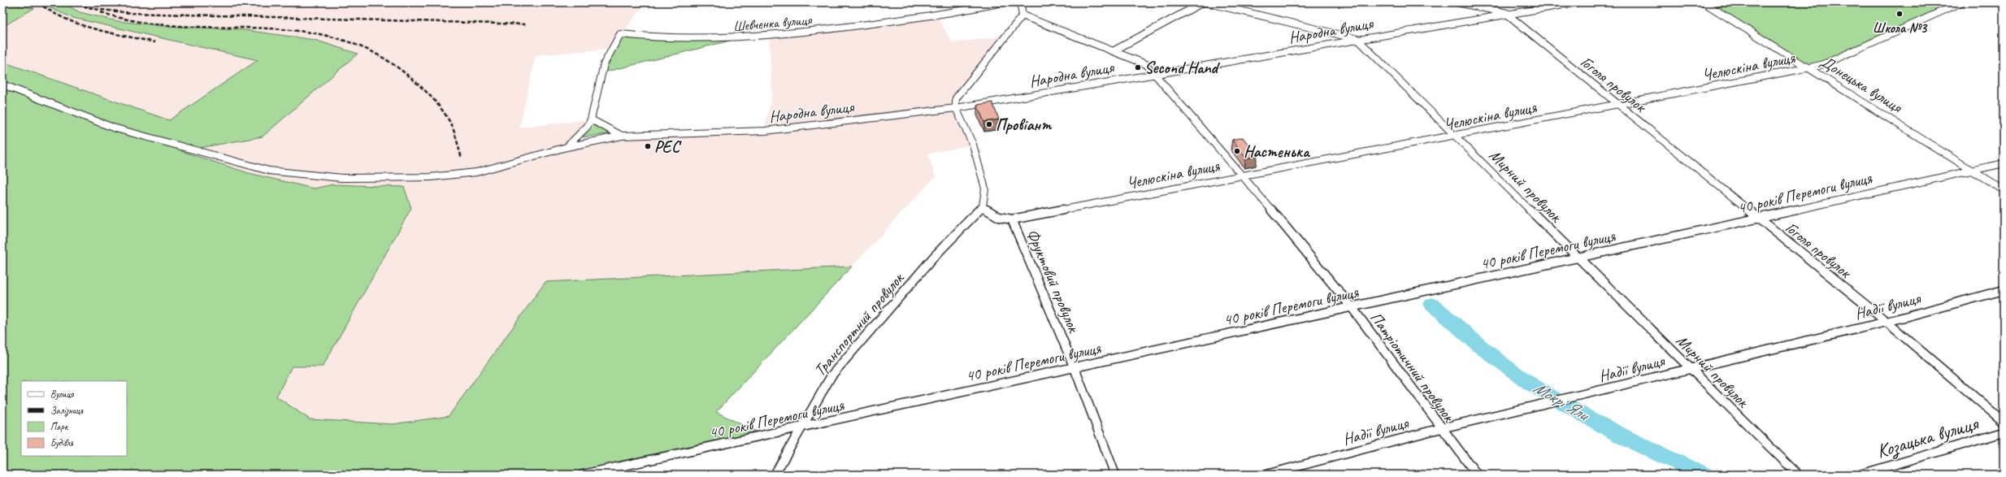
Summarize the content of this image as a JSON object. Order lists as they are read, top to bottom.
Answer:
{
  "streets": {
    "street": [
      "Шевченка вулиця",
      "Народна вулиця",
      "Челюскіна вулиця",
      "Гоголя провулок",
      "Донецька вулиця",
      "Мирний провулок",
      "40 років Перемоги вулиця",
      "Фруктовий провулок",
      "Надії вулиця",
      "Транспортний провулок",
      "Патріотичний провулок",
      "Козацька вулиця"
    ]
  },
  "crossings": [
    ["Народна вулиця", "Гоголя провулок"],
    ["Народна вулиця", "Мирний провулок"],
    ["Народна вулиця", "Патріотичний провулок"],
    ["Челюскіна вулиця", "Гоголя провулок"],
    ["Челюскіна вулиця", "Донецька вулиця"],
    ["Челюскіна вулиця", "Мирний провулок"],
    ["Челюскіна вулиця", "Фруктовий провулок"],
    ["Челюскіна вулиця", "Патріотичний провулок"],
    ["Гоголя провулок", "40 років Перемоги вулиця"],
    ["Гоголя провулок", "Надії вулиця"],
    ["Донецька вулиця", "40 років Перемоги вулиця"],
    ["Мирний провулок", "40 років Перемоги вулиця"],
    ["Мирний провулок", "Надії вулиця"],
    ["40 років Перемоги вулиця", "Фруктовий провулок"],
    ["40 років Перемоги вулиця", "Транспортний провулок"],
    ["40 років Перемоги вулиця", "Патріотичний провулок"],
    ["Фруктовий провулок", "Транспортний провулок"],
    ["Надії вулиця", "Патріотичний провулок"]
  ],
  "water": ["Мокрі Яли"],
  "places": [
    "Школа №3",
    "Second Hand",
    "Провіант",
    "РЕС",
    "Настенька"
  ],
  "legend": [
    "Вулиця",
    "Залізниця",
    "Парк",
    "Будівля"
  ]
}
